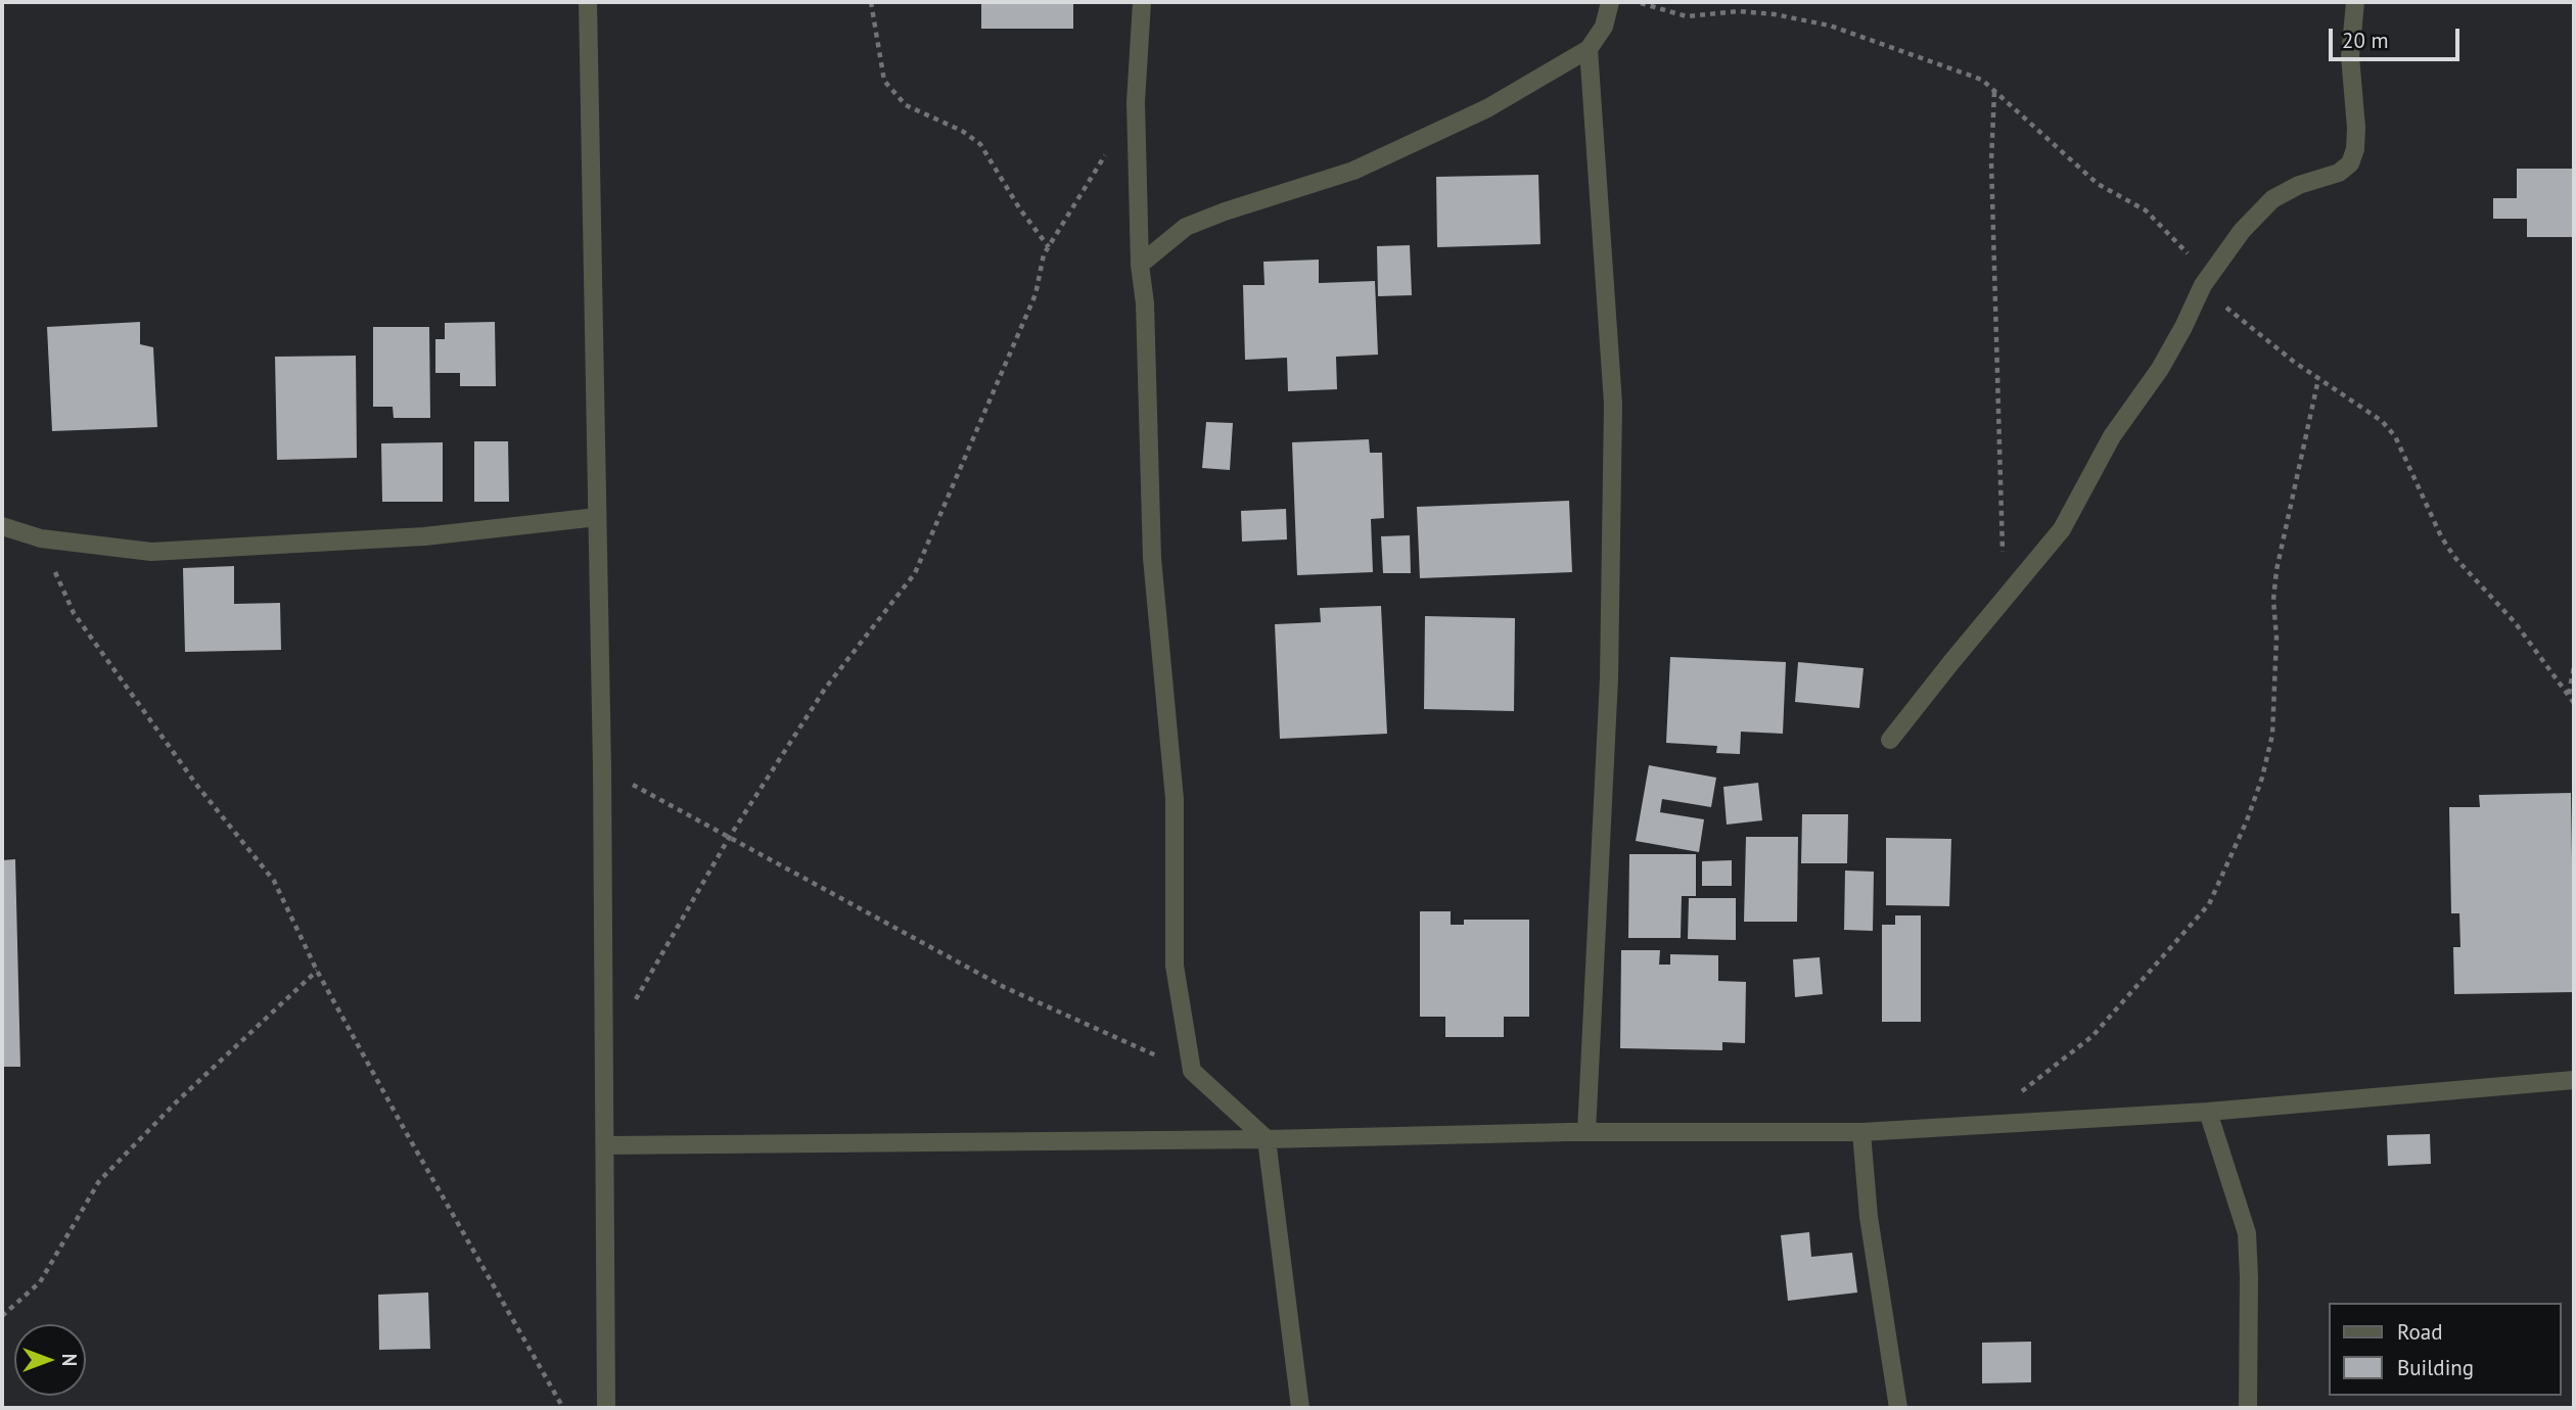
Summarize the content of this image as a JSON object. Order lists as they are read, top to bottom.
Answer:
{
  "legend": ["Road", "Building"],
  "scale_bar": "20 m",
  "north": "right"
}
